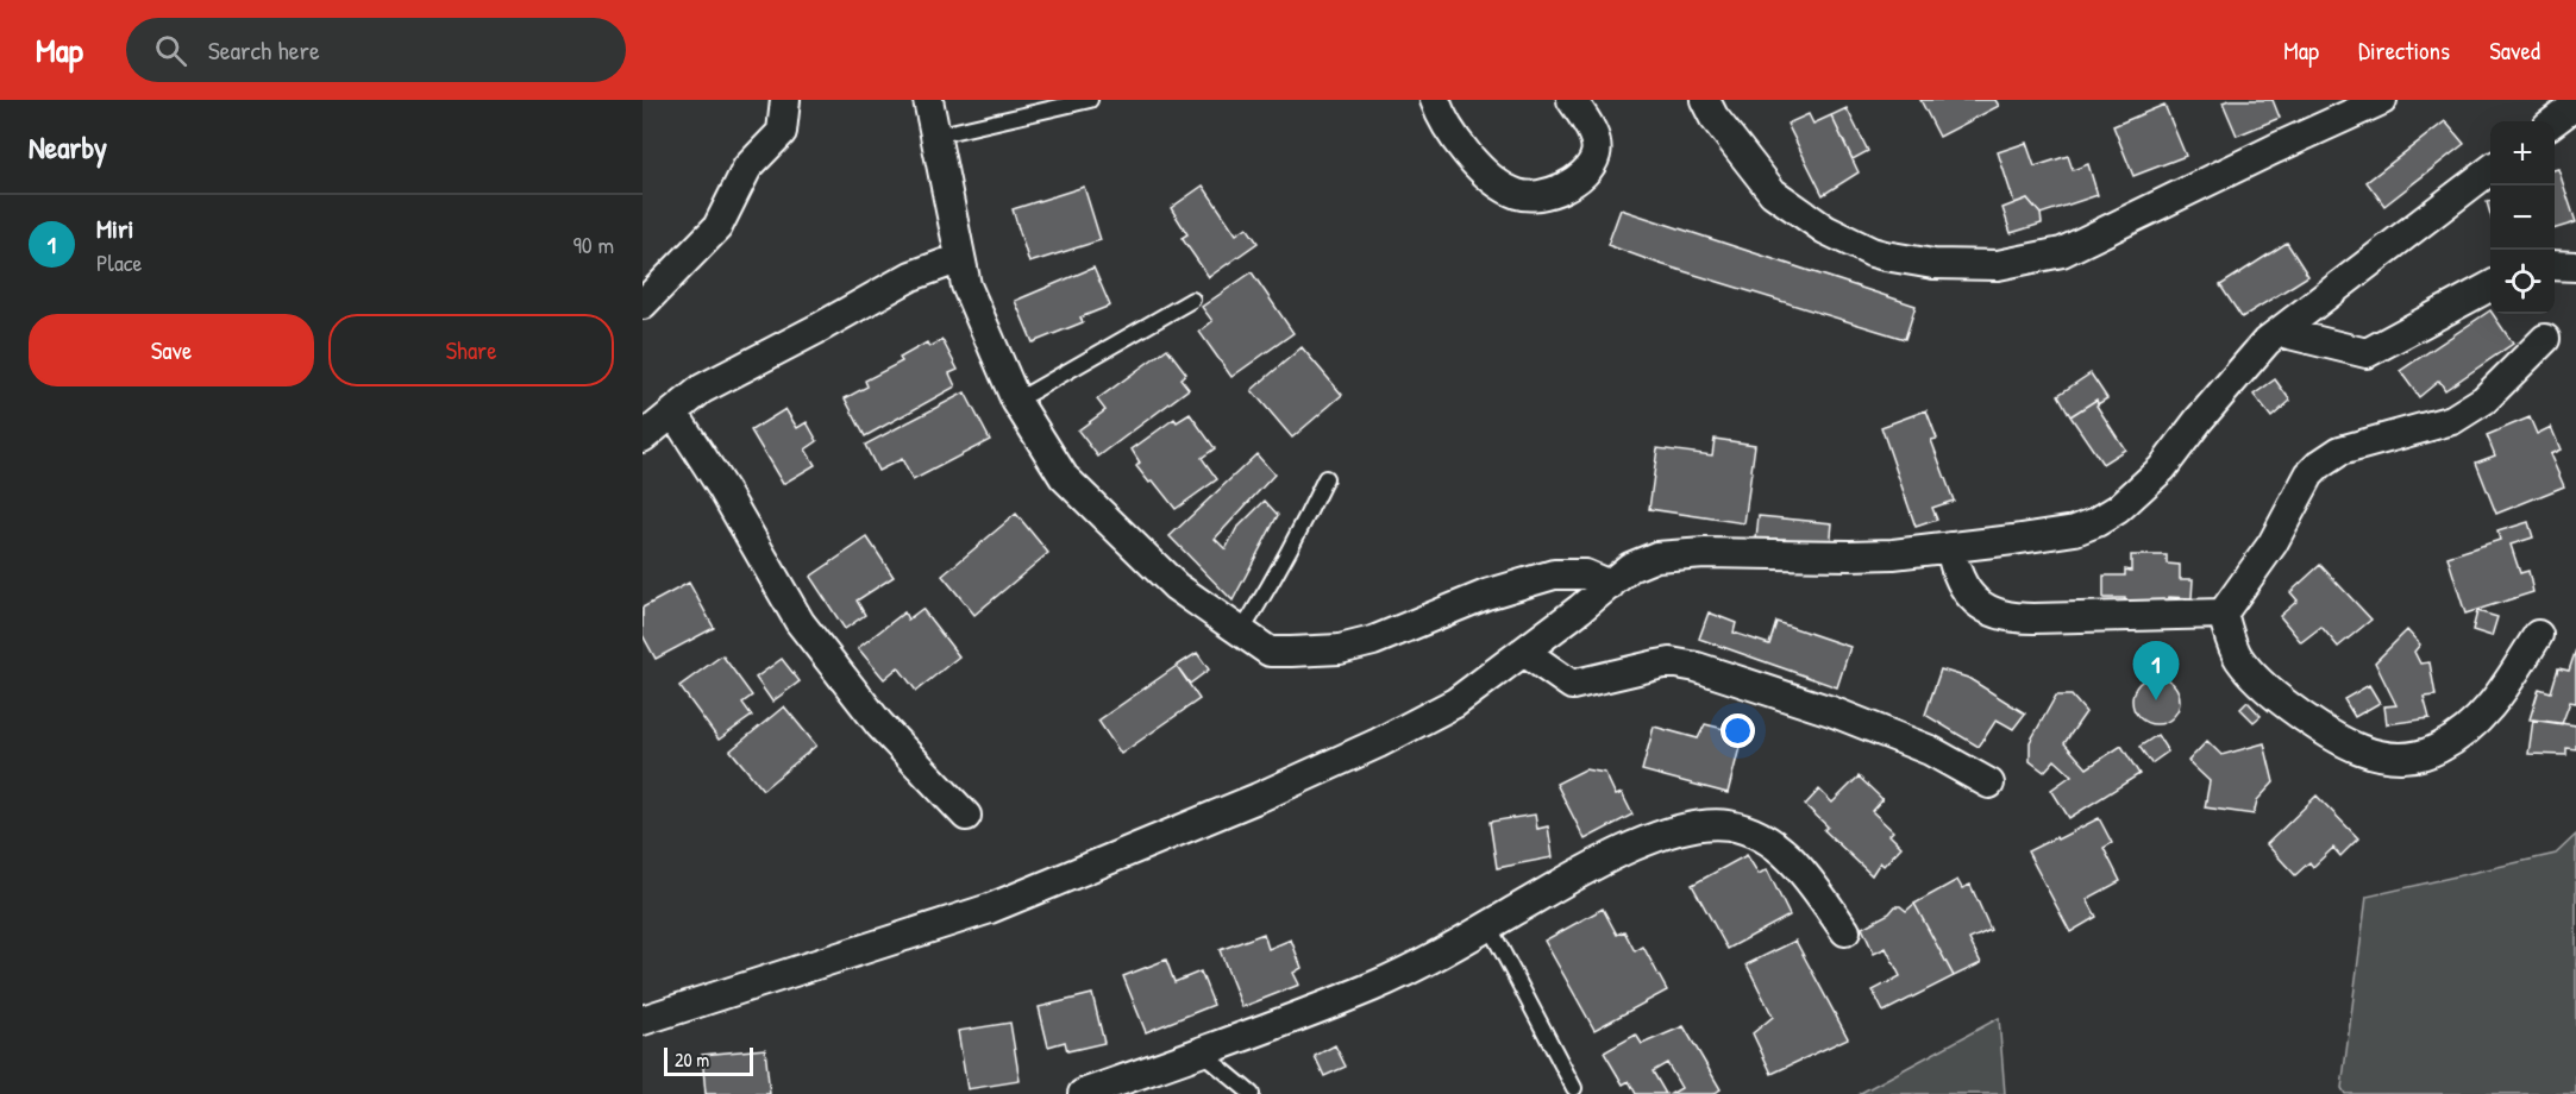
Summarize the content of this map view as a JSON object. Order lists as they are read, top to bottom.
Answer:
{
  "scale_bar": "20 m",
  "page": {
    "header": "Map",
    "search": "Search here",
    "nav": ["Map", "Directions", "Saved"],
    "heading": "Nearby",
    "map_buttons": ["+", "−"],
    "list": [
      {
        "mark": "1",
        "name": "Miri",
        "note": "Place",
        "value": "90 m"
      }
    ],
    "buttons": ["Save", "Share"],
    "pins": "1",
    "scale": "20 m"
  }
}
